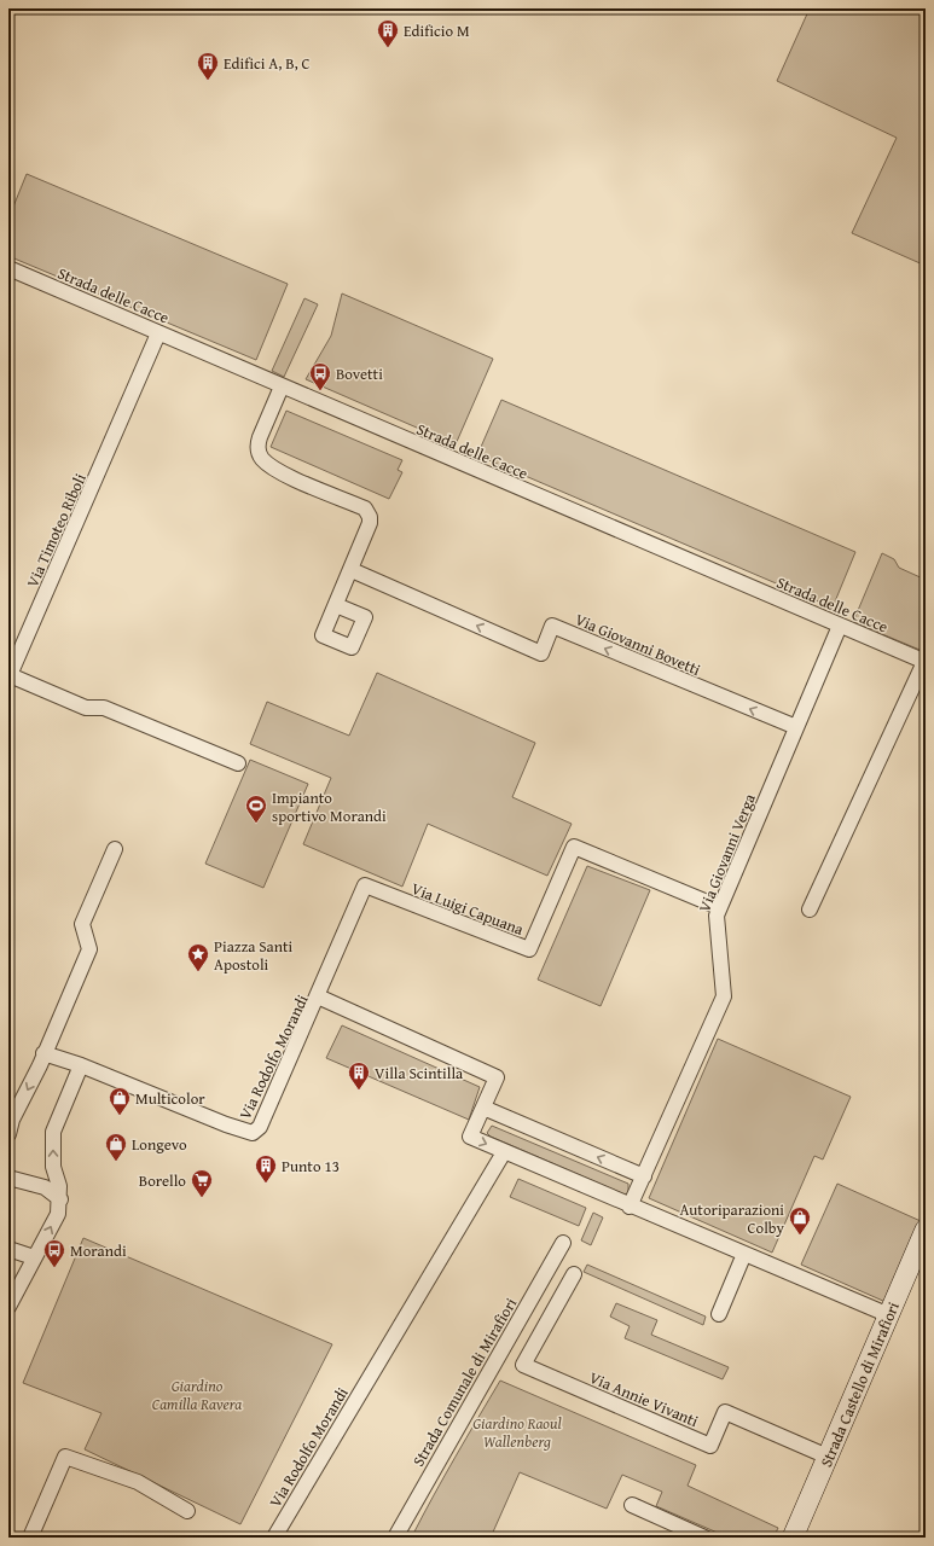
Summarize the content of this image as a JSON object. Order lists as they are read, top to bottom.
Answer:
{
  "streets": {
    "street": [
      "Strada delle Cacce",
      "Via Timoteo Riboli",
      "Via Giovanni Bovetti",
      "Via Giovanni Verga",
      "Via Luigi Capuana",
      "Via Rodolfo Morandi",
      "Strada Comunale di Mirafiori",
      "Strada Castello di Mirafiori",
      "Via Annie Vivanti"
    ]
  },
  "crossings": [
    ["Strada delle Cacce", "Via Timoteo Riboli"],
    ["Strada delle Cacce", "Via Giovanni Verga"],
    ["Via Giovanni Bovetti", "Via Giovanni Verga"],
    ["Via Giovanni Verga", "Via Luigi Capuana"],
    ["Via Luigi Capuana", "Via Rodolfo Morandi"],
    ["Via Rodolfo Morandi", "Strada Castello di Mirafiori"],
    ["Strada Castello di Mirafiori", "Via Annie Vivanti"]
  ],
  "one_way": ["Via Giovanni Bovetti"],
  "parks": ["Giardino Camilla Ravera", "Giardino Raoul Wallenberg"],
  "places": {
    "building": [
      "Edificio M",
      "Edifici A, B, C",
      "Villa Scintilla",
      "Punto 13"
    ],
    "bus stop": ["Bovetti", "Morandi"],
    "sports": ["Impianto sportivo Morandi"],
    "place": ["Piazza Santi Apostoli"],
    "shop": ["Multicolor", "Longevo", "Autoriparazioni Colby"],
    "supermarket": ["Borello"]
  }
}
